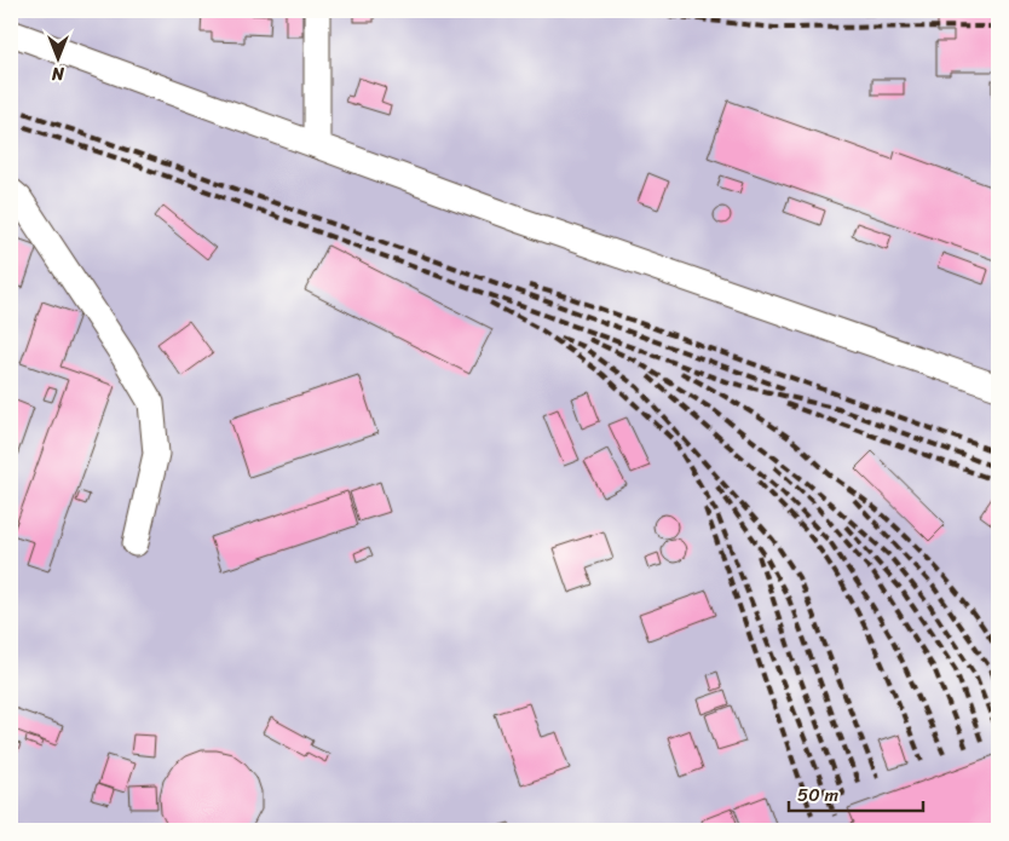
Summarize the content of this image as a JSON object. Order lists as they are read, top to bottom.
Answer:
{
  "scale_bar": "50 m",
  "north": "bottom"
}
